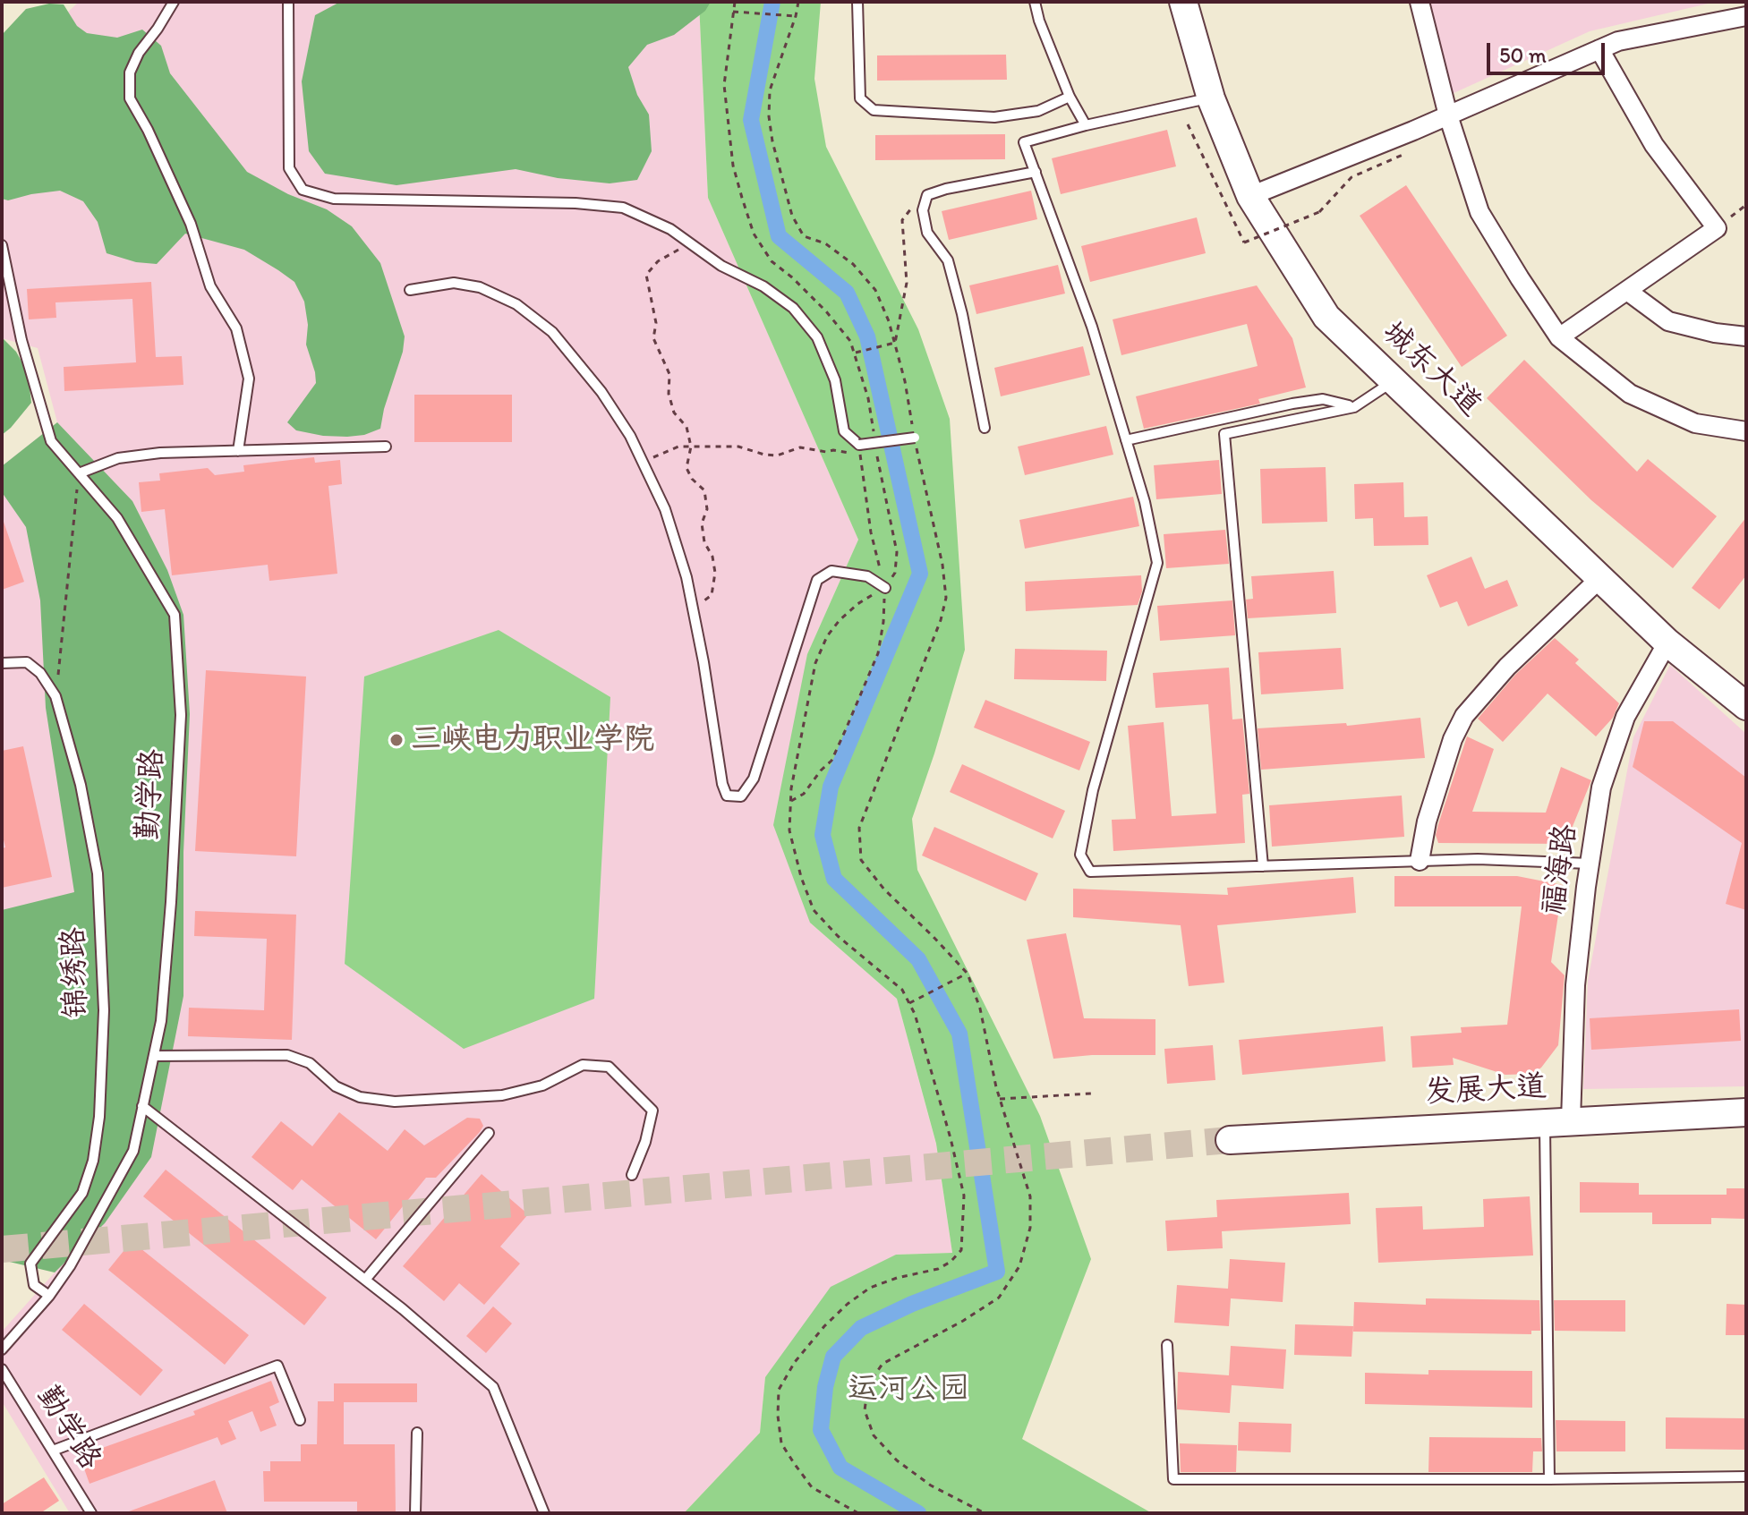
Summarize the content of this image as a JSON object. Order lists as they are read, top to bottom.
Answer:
{
  "streets": {
    "main road": ["城东大道", "发展大道"],
    "street": ["福海路"],
    "lane": ["勤学路", "锦绣路"]
  },
  "crossings": [
    ["城东大道", "福海路"],
    ["勤学路", "锦绣路"],
    ["福海路", "发展大道"]
  ],
  "parks": ["运河公园"],
  "places": ["三峡电力职业学院"],
  "scale_bar": "50 m"
}
